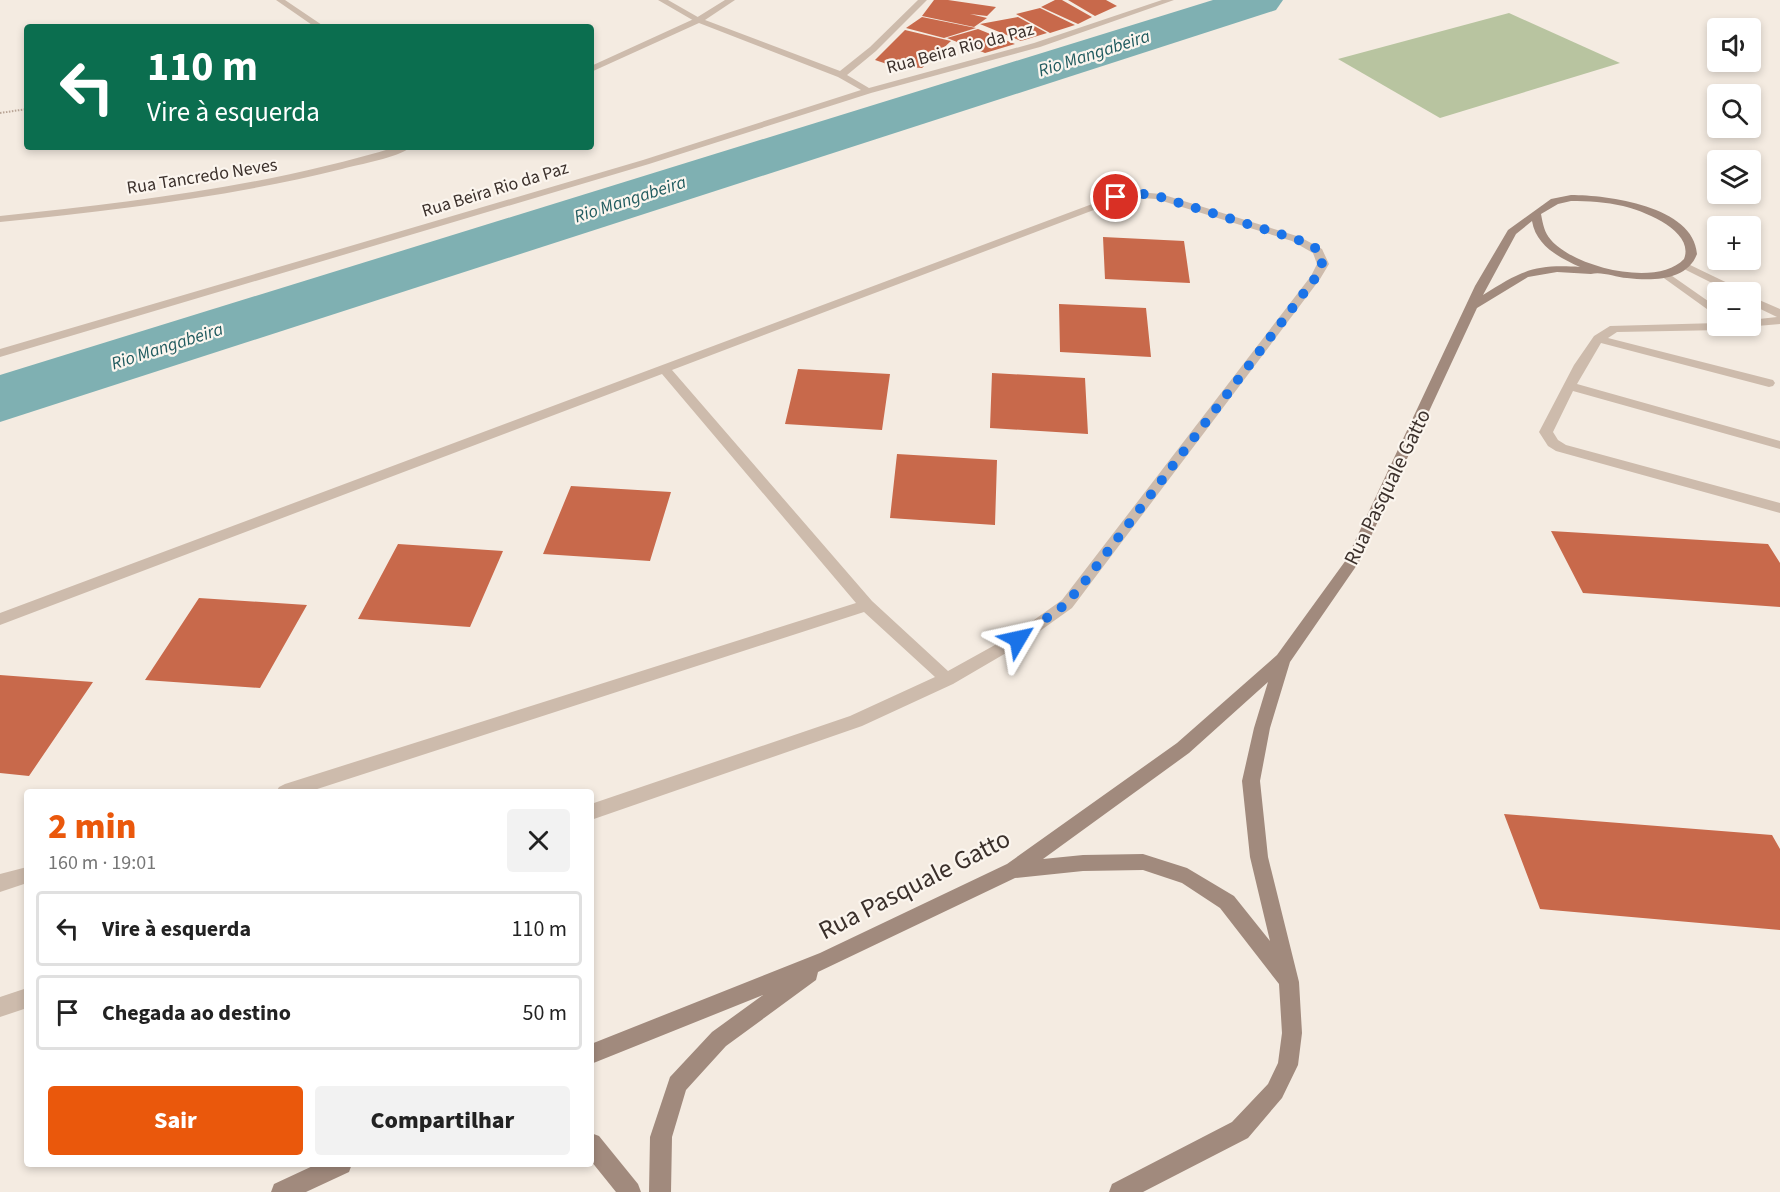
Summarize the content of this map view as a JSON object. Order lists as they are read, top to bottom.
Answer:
{
  "streets": {
    "street": ["Rua Beira Rio da Paz", "Rua Tancredo Neves", "Rua Pasquale Gatto"]
  },
  "water": ["Rio Mangabeira"],
  "page": {
    "map_buttons": ["+", "−"],
    "turn": ["110 m", "Vire à esquerda"],
    "heading": ["2 min", "160 m · 19:01"],
    "list": [
      {
        "name": "Vire à esquerda",
        "value": "110 m"
      },
      {
        "name": "Chegada ao destino",
        "value": "50 m"
      }
    ],
    "buttons": ["Sair", "Compartilhar"]
  }
}
